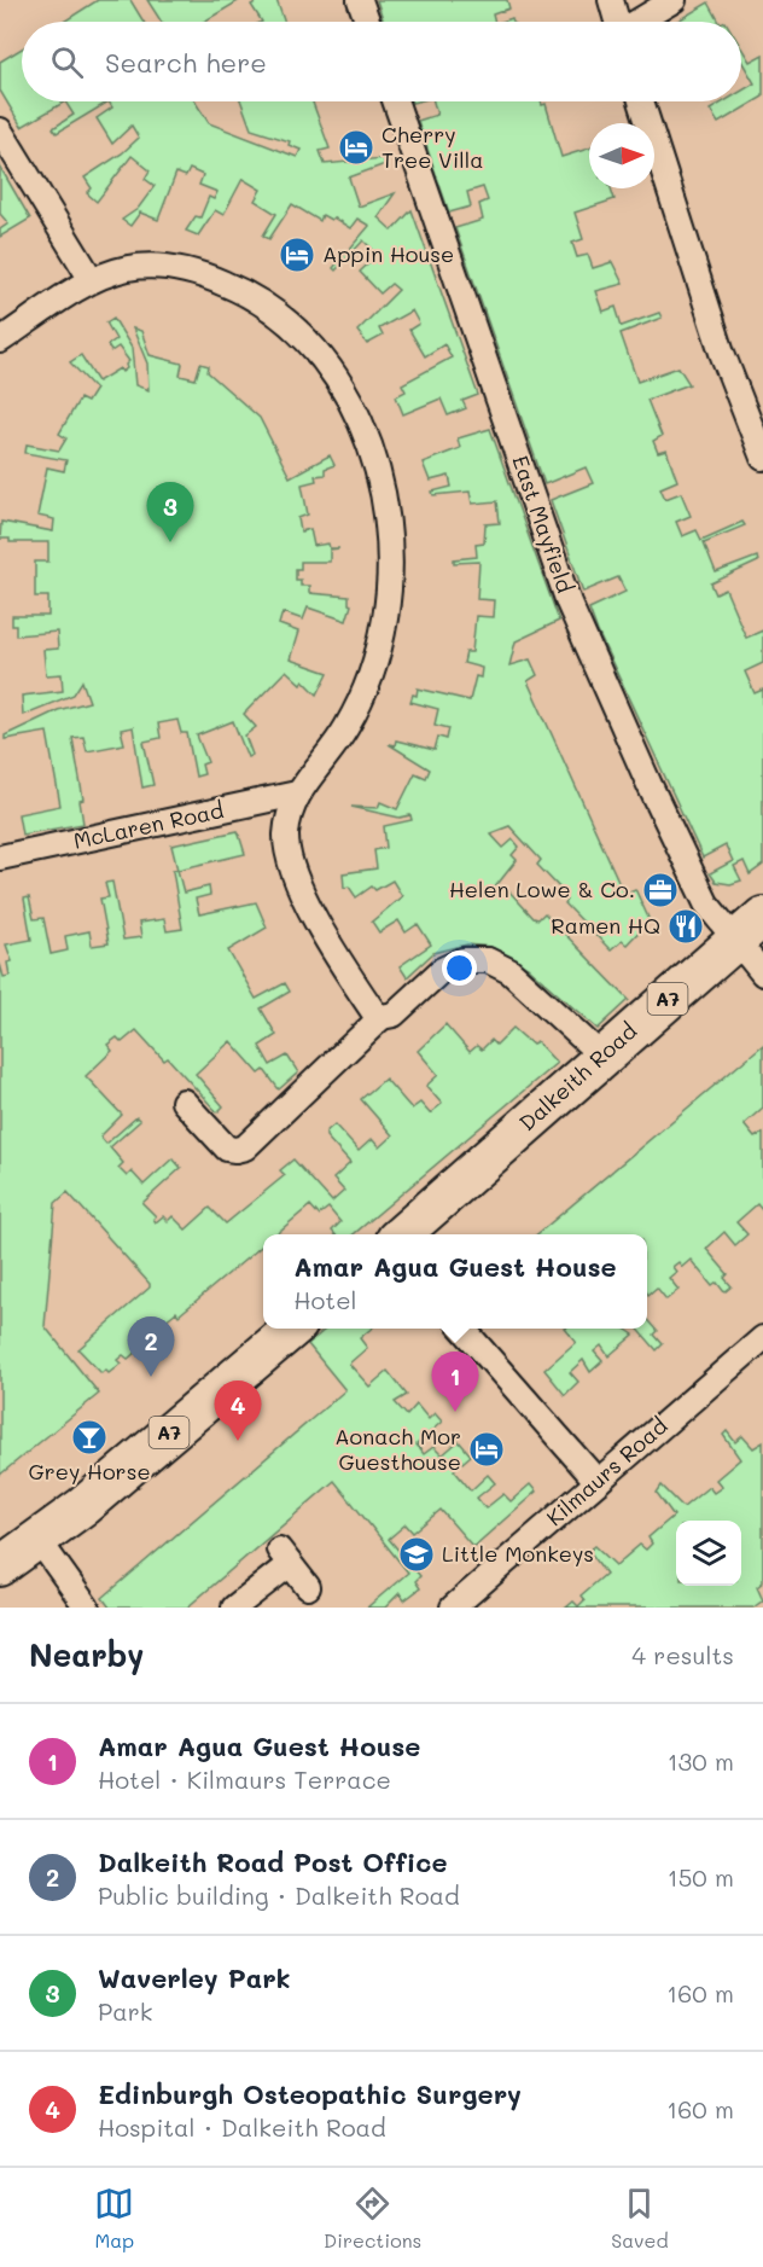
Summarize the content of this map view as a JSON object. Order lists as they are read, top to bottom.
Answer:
{
  "streets": {
    "main road": ["A7", "Dalkeith Road"],
    "street": ["East Mayfield", "McLaren Road", "Kilmaurs Road"]
  },
  "crossings": [
    ["East Mayfield", "Dalkeith Road"]
  ],
  "places": {
    "hotel": ["Cherry Tree Villa", "Appin House", "Aonach Mor Guesthouse"],
    "office": ["Helen Lowe & Co."],
    "restaurant": ["Ramen HQ"],
    "bar": ["Grey Horse"],
    "school or university": ["Little Monkeys"]
  },
  "north": "right",
  "page": {
    "search": "Search here",
    "pins": [
      "3",
      "2",
      "1",
      "4"
    ],
    "popup": ["Amar Agua Guest House", "Hotel"],
    "heading": ["Nearby", "4 results"],
    "list": [
      {
        "mark": "1",
        "name": "Amar Agua Guest House",
        "note": "Hotel · Kilmaurs Terrace",
        "value": "130 m"
      },
      {
        "mark": "2",
        "name": "Dalkeith Road Post Office",
        "note": "Public building · Dalkeith Road",
        "value": "150 m"
      },
      {
        "mark": "3",
        "name": "Waverley Park",
        "note": "Park",
        "value": "160 m"
      },
      {
        "mark": "4",
        "name": "Edinburgh Osteopathic Surgery",
        "note": "Hospital · Dalkeith Road",
        "value": "160 m"
      }
    ],
    "nav": ["Map", "Directions", "Saved"]
  }
}
